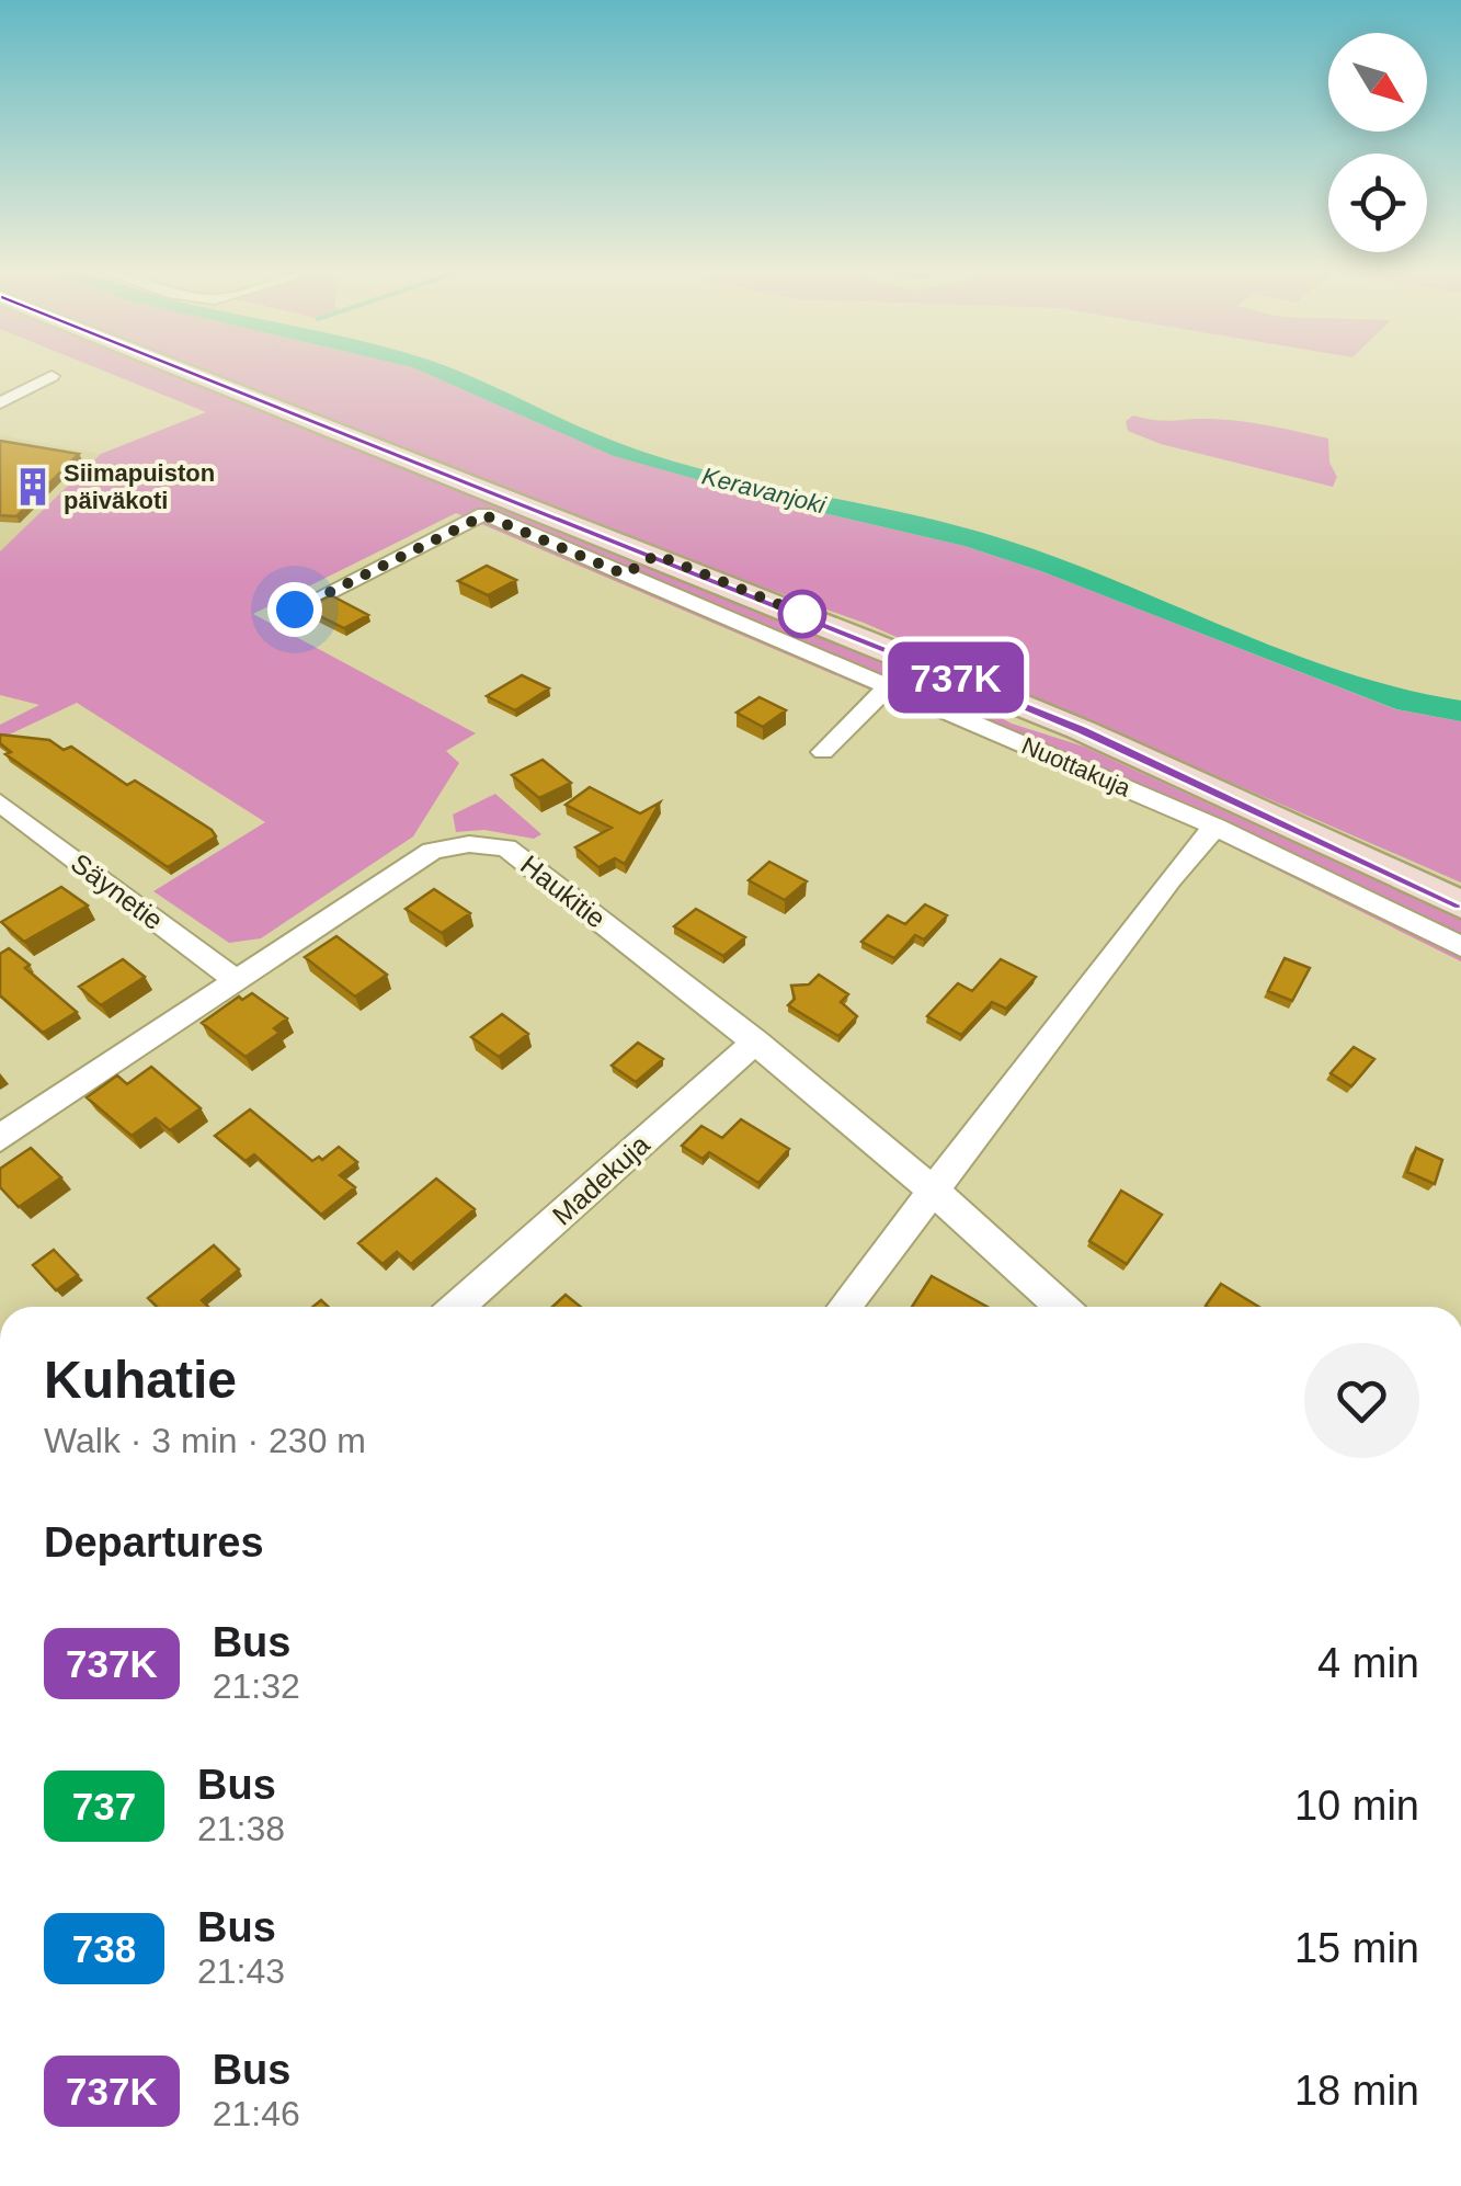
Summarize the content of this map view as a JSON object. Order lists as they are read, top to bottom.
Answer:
{
  "streets": {
    "street": [
      "Nuottakuja",
      "Säynetie",
      "Haukitie",
      "Madekuja"
    ]
  },
  "crossings": [
    ["Säynetie", "Haukitie"],
    ["Haukitie", "Madekuja"]
  ],
  "water": ["Keravanjoki"],
  "places": {
    "building": ["Siimapuiston päiväkoti"]
  },
  "lines": ["bus line 737K"],
  "north": "bottom right",
  "page": {
    "on_map": "737K",
    "heading": [
      ["Kuhatie", "Walk · 3 min · 230 m"],
      "Departures"
    ],
    "list": [
      {
        "mark": "737K",
        "name": "Bus",
        "note": "21:32",
        "value": "4 min"
      },
      {
        "mark": "737",
        "name": "Bus",
        "note": "21:38",
        "value": "10 min"
      },
      {
        "mark": "738",
        "name": "Bus",
        "note": "21:43",
        "value": "15 min"
      },
      {
        "mark": "737K",
        "name": "Bus",
        "note": "21:46",
        "value": "18 min"
      }
    ]
  }
}
